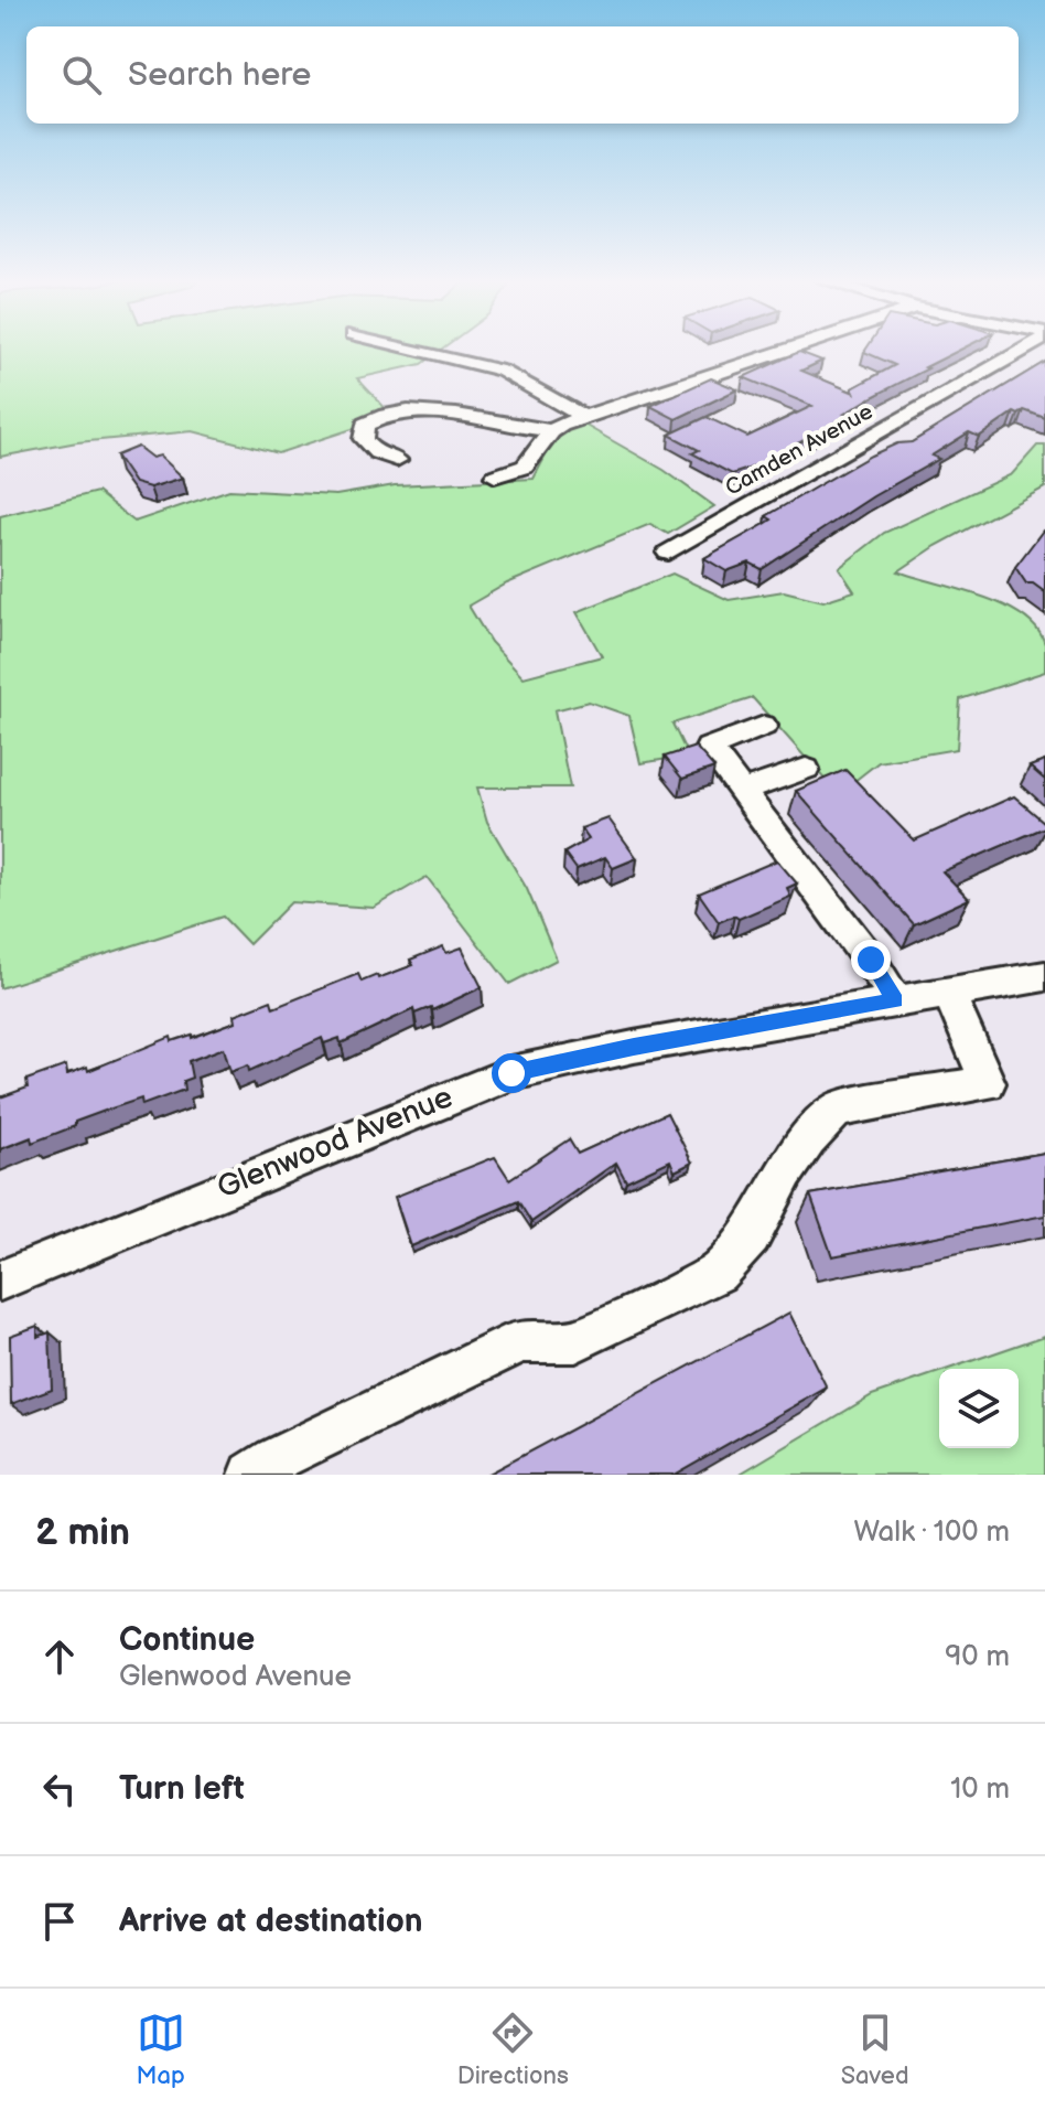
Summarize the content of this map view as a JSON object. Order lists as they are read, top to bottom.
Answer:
{
  "streets": {
    "street": ["Camden Avenue", "Glenwood Avenue"]
  },
  "page": {
    "search": "Search here",
    "heading": ["2 min", "Walk · 100 m"],
    "list": [
      ["Continue", "Glenwood Avenue", "90 m"],
      ["Turn left", "10 m"],
      "Arrive at destination"
    ],
    "nav": ["Map", "Directions", "Saved"]
  }
}
